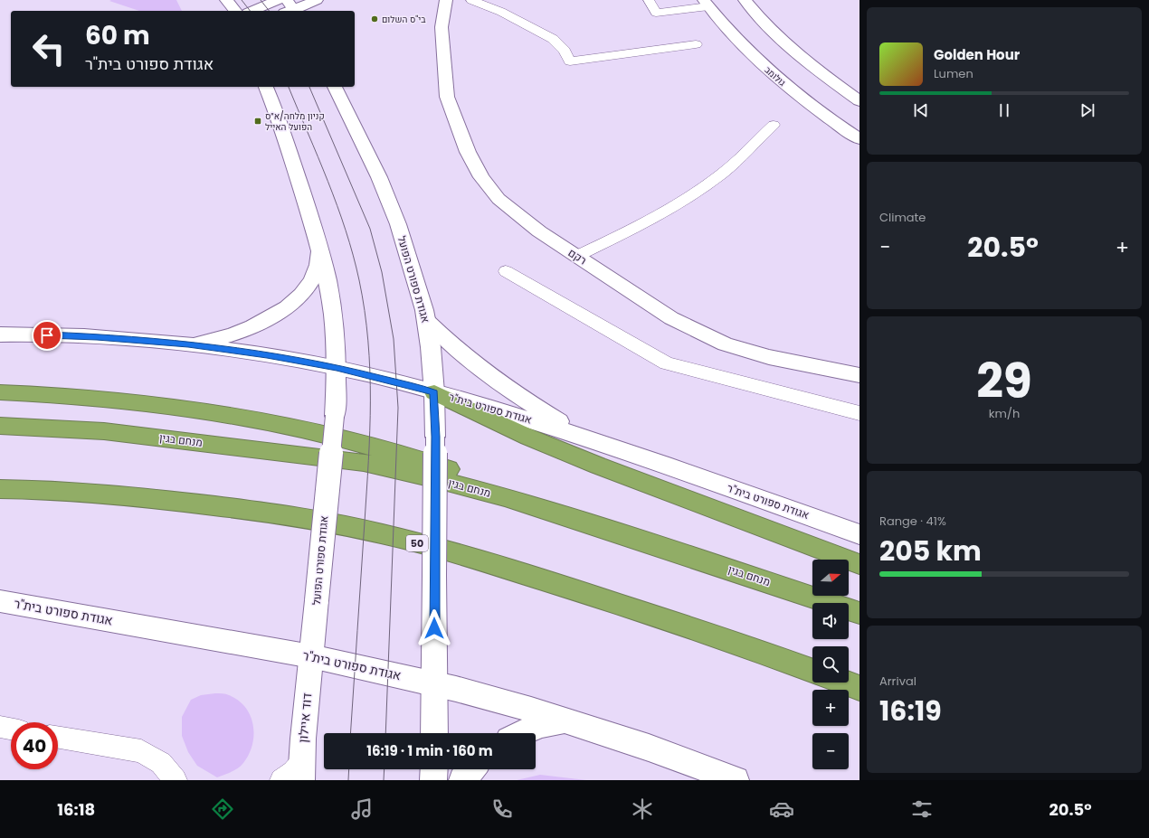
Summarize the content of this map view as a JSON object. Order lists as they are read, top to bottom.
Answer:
{
  "streets": {
    "highway": ["מנחם בגין", "50"],
    "street": [
      "גולומב",
      "רקם",
      "אגודת ספורט הפועל",
      "אגודת ספורט בית\"ר",
      "דוד איילון"
    ]
  },
  "crossings": [
    ["אגודת ספורט הפועל", "אגודת ספורט בית\"ר"],
    ["אגודת ספורט הפועל", "דוד איילון"],
    ["אגודת ספורט בית\"ר", "דוד איילון"]
  ],
  "places": {
    "other": ["בי\"ס השלום"],
    "transit": ["קניון מלחה/א״ס הפועל האייל"]
  },
  "north": "right",
  "page": {
    "turn": ["60 m", "אגודת ספורט בית\"ר"],
    "song": ["Golden Hour", "Lumen"],
    "tile": [
      "Climate",
      ["29", "km/h"],
      ["Range · 41%", "205 km"],
      ["Arrival", "16:19"]
    ],
    "heat": ["−", "20.5°", "+"],
    "map_buttons": ["+", "−"],
    "limit": "40",
    "trip": "16:19 · 1 min · 160 m",
    "tabs": ["16:18", "20.5°"]
  }
}
